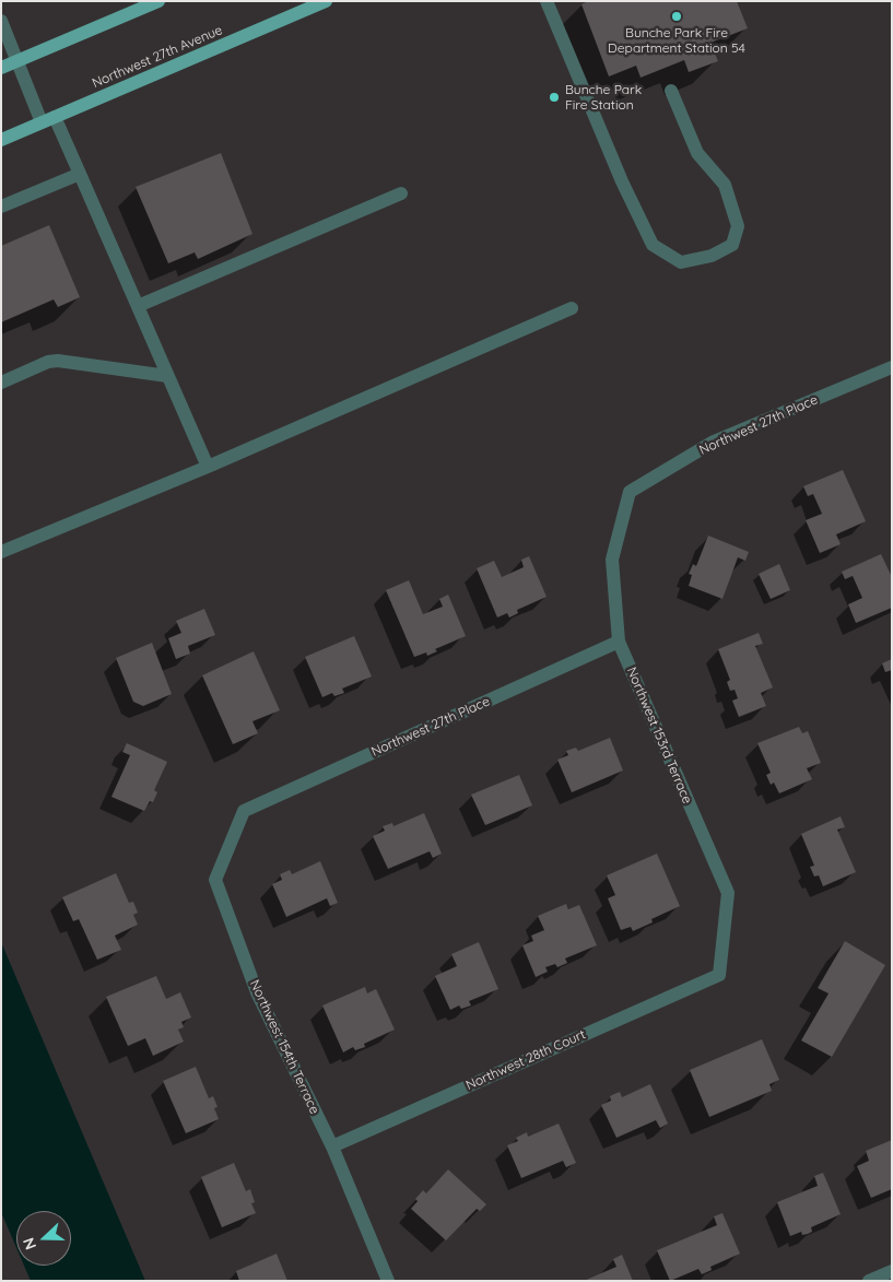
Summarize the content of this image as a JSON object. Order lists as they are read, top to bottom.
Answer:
{
  "streets": {
    "main road": ["Northwest 27th Avenue"],
    "street": [
      "Northwest 27th Place",
      "Northwest 153rd Terrace",
      "Northwest 154th Terrace",
      "Northwest 28th Court"
    ]
  },
  "crossings": [
    ["Northwest 27th Place", "Northwest 153rd Terrace"],
    ["Northwest 27th Place", "Northwest 154th Terrace"],
    ["Northwest 153rd Terrace", "Northwest 28th Court"],
    ["Northwest 154th Terrace", "Northwest 28th Court"]
  ],
  "places": ["Bunche Park Fire Department Station 54", "Bunche Park Fire Station"],
  "north": "left"
}
